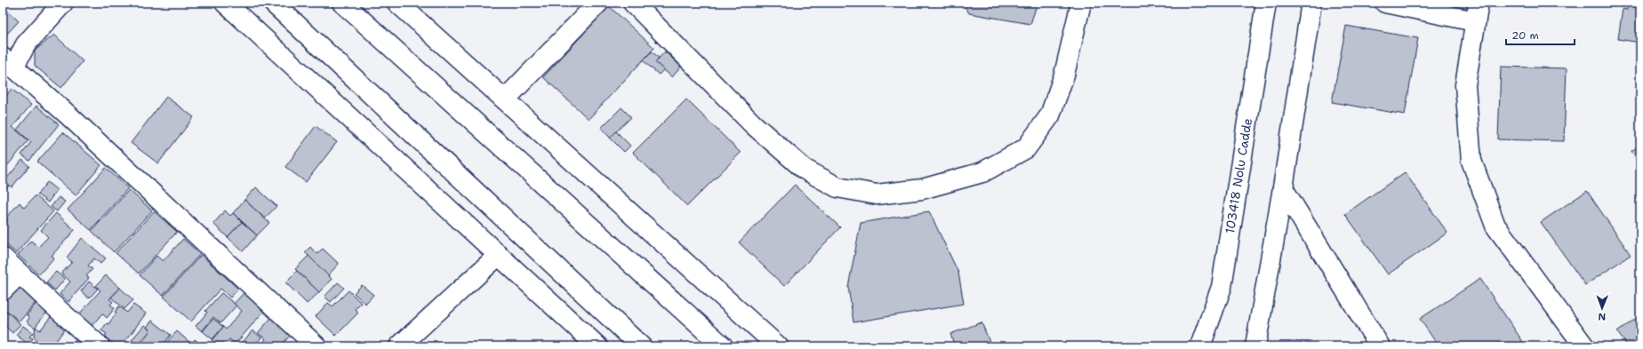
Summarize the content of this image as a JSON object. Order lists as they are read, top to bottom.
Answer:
{
  "streets": {
    "street": ["103418 Nolu Cadde"]
  },
  "scale_bar": "20 m",
  "north": "bottom"
}
